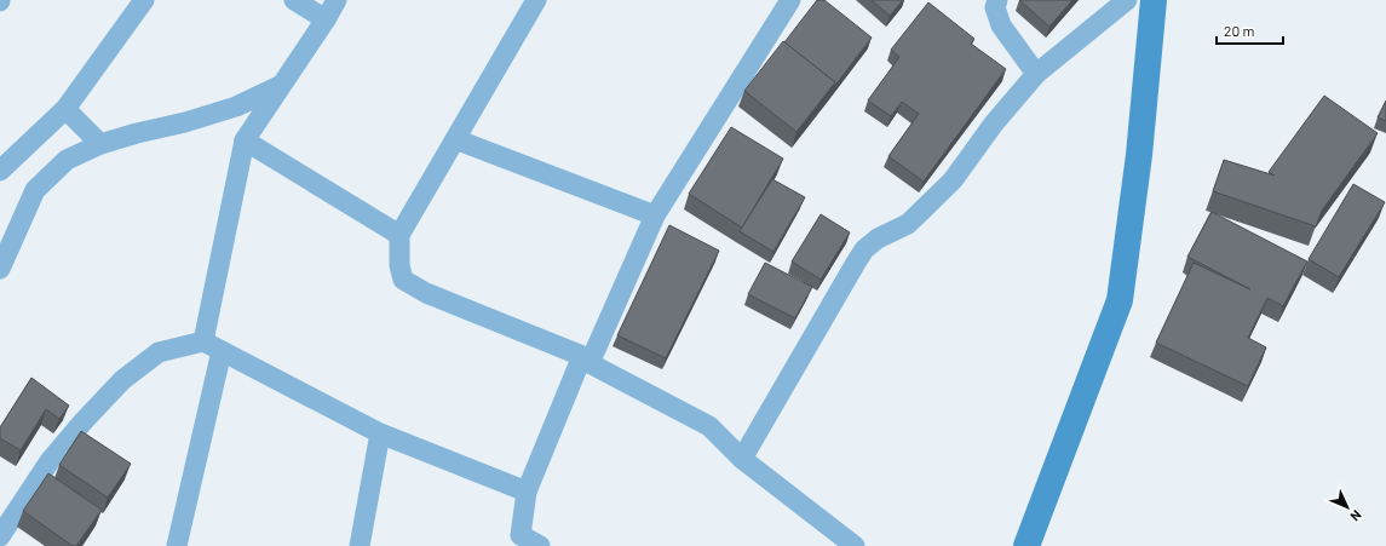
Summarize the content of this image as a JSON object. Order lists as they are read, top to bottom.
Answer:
{
  "scale_bar": "20 m",
  "north": "bottom right"
}
